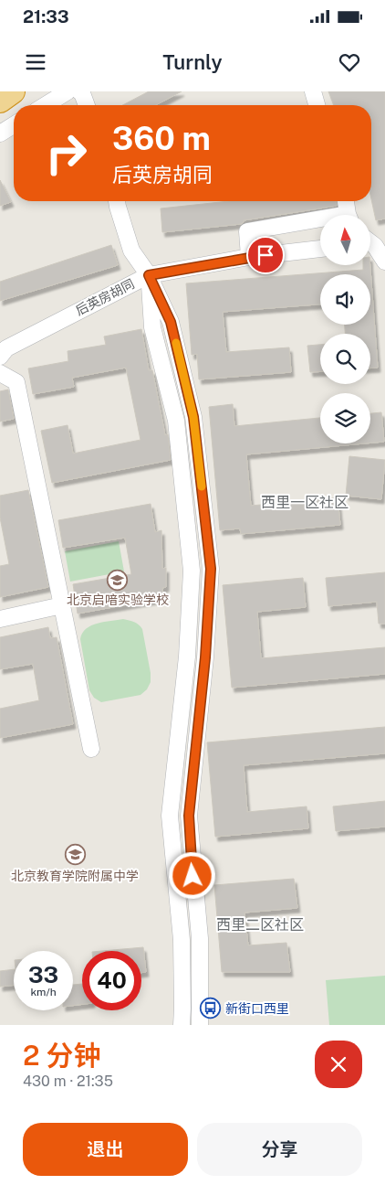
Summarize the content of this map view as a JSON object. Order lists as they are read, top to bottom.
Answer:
{
  "streets": {
    "street": ["后英房胡同"]
  },
  "districts": ["西里一区社区", "西里二区社区"],
  "places": {
    "school or university": ["北京启喑实验学校", "北京教育学院附属中学"],
    "bus stop": ["新街口西里"]
  },
  "north": "top",
  "page": {
    "status": "21:33",
    "header": "Turnly",
    "turn": ["360 m", "后英房胡同"],
    "speed": "33 km/h",
    "limit": "40",
    "heading": ["2 分钟", "430 m · 21:35"],
    "buttons": ["退出", "分享"]
  }
}
